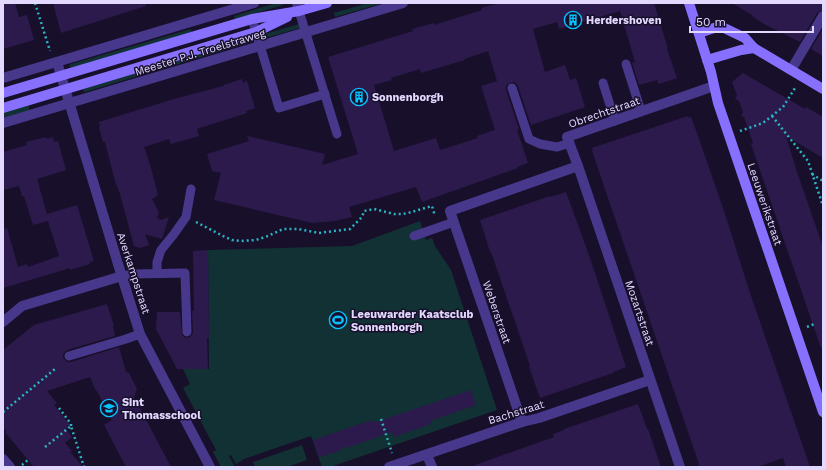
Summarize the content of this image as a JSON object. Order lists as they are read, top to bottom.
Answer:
{
  "streets": {
    "main road": ["Meester P.J. Troelstraweg", "Leeuwerikstraat"],
    "street": [
      "Obrechtstraat",
      "Averkampstraat",
      "Weberstraat",
      "Mozartstraat",
      "Bachstraat"
    ]
  },
  "crossings": [
    ["Meester P.J. Troelstraweg", "Averkampstraat"],
    ["Obrechtstraat", "Leeuwerikstraat"],
    ["Obrechtstraat", "Weberstraat"],
    ["Obrechtstraat", "Mozartstraat"],
    ["Weberstraat", "Mozartstraat"],
    ["Weberstraat", "Bachstraat"],
    ["Mozartstraat", "Bachstraat"]
  ],
  "places": {
    "building": ["Herdershoven", "Sonnenborgh"],
    "sports": ["Leeuwarder Kaatsclub Sonnenborgh"],
    "school or university": ["Sint Thomasschool"]
  },
  "scale_bar": "50 m"
}
